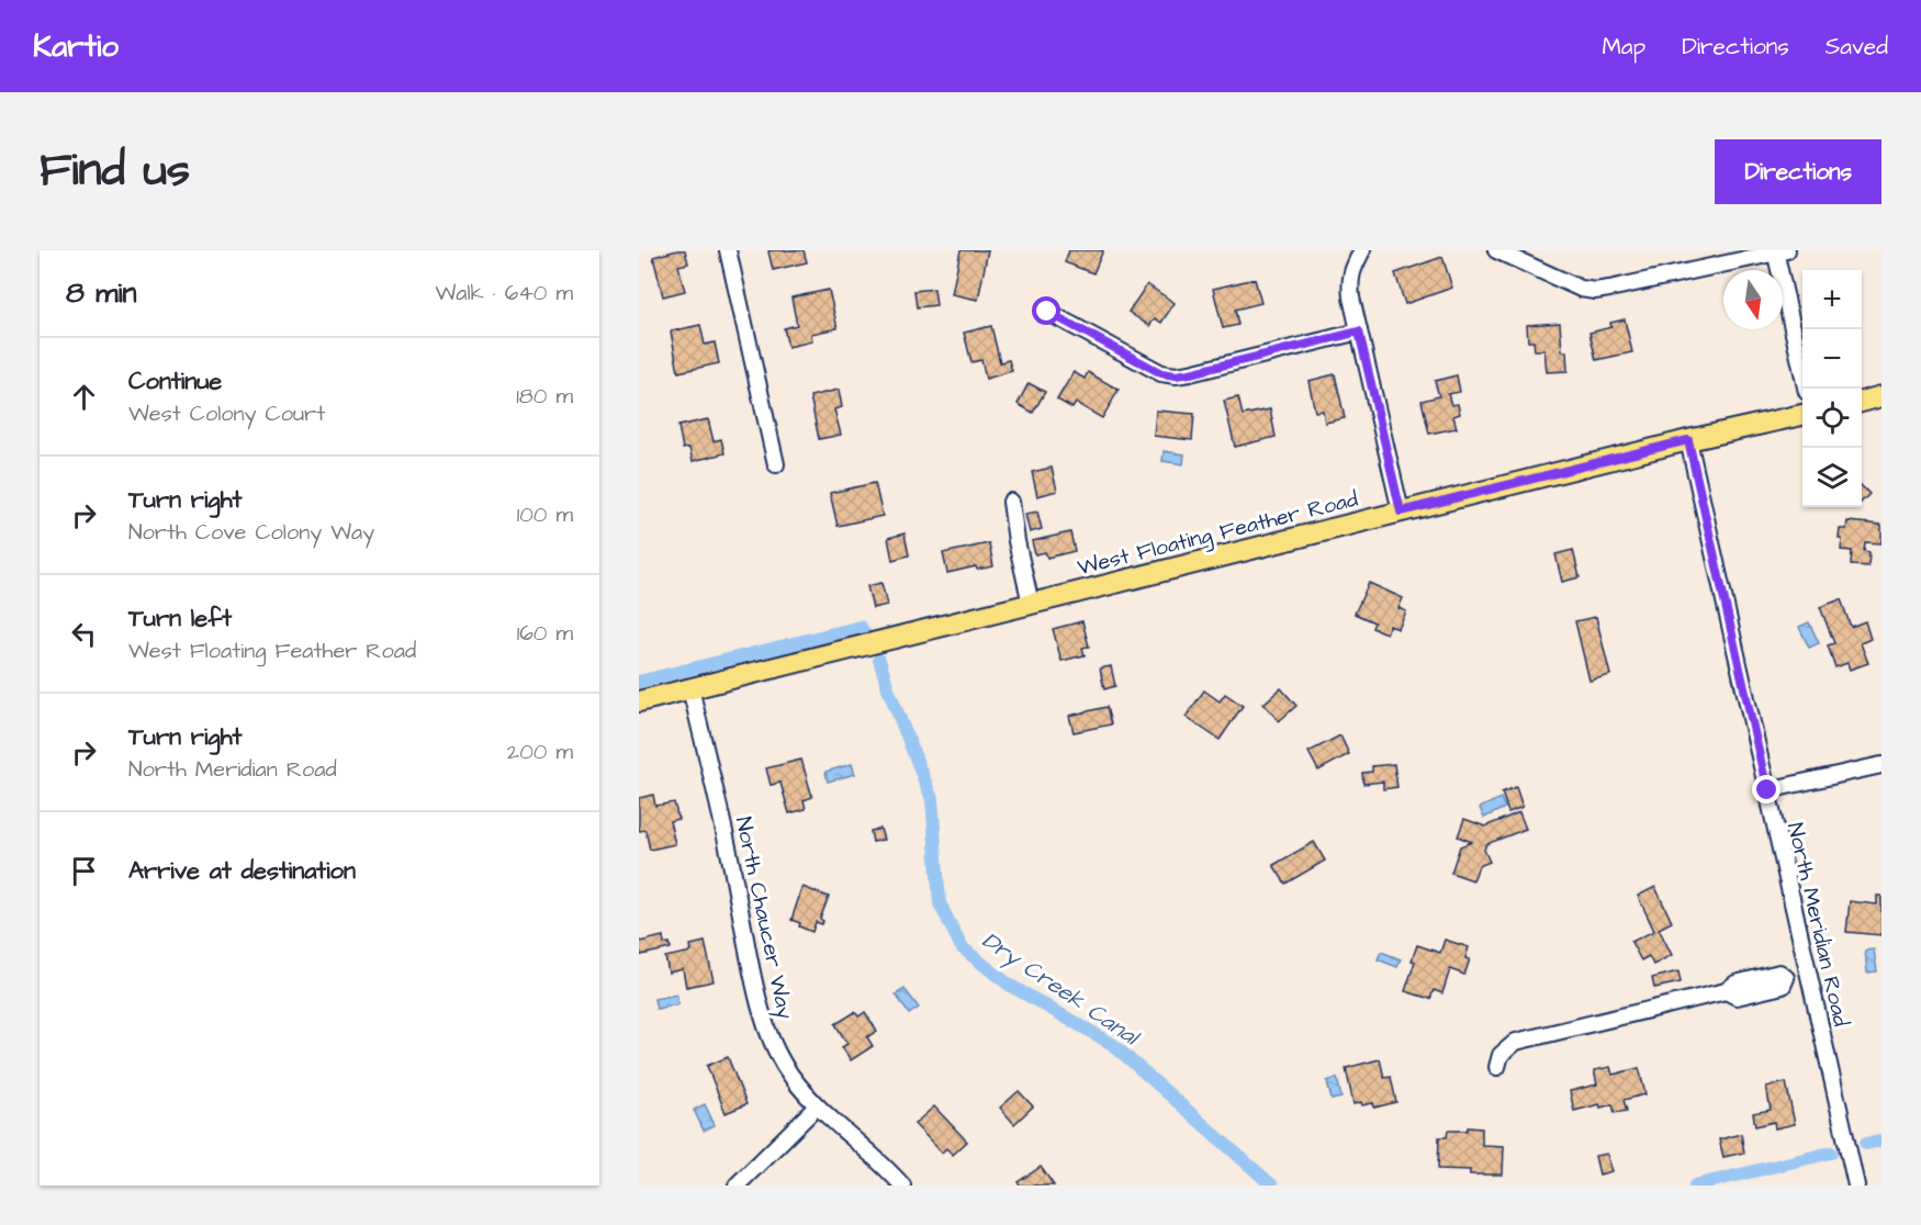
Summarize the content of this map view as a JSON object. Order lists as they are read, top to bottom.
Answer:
{
  "streets": {
    "main road": ["West Floating Feather Road"],
    "street": ["North Chaucer Way", "North Meridian Road"]
  },
  "crossings": [
    ["West Floating Feather Road", "North Chaucer Way"],
    ["West Floating Feather Road", "North Meridian Road"]
  ],
  "water": ["Dry Creek Canal"],
  "north": "bottom",
  "page": {
    "header": "Kartio",
    "nav": ["Map", "Directions", "Saved"],
    "title": "Find us",
    "buttons": "Directions",
    "heading": ["8 min", "Walk · 640 m"],
    "map_buttons": ["+", "−"],
    "list": [
      ["Continue", "West Colony Court", "180 m"],
      ["Turn right", "North Cove Colony Way", "100 m"],
      ["Turn left", "West Floating Feather Road", "160 m"],
      ["Turn right", "North Meridian Road", "200 m"],
      "Arrive at destination"
    ]
  }
}
